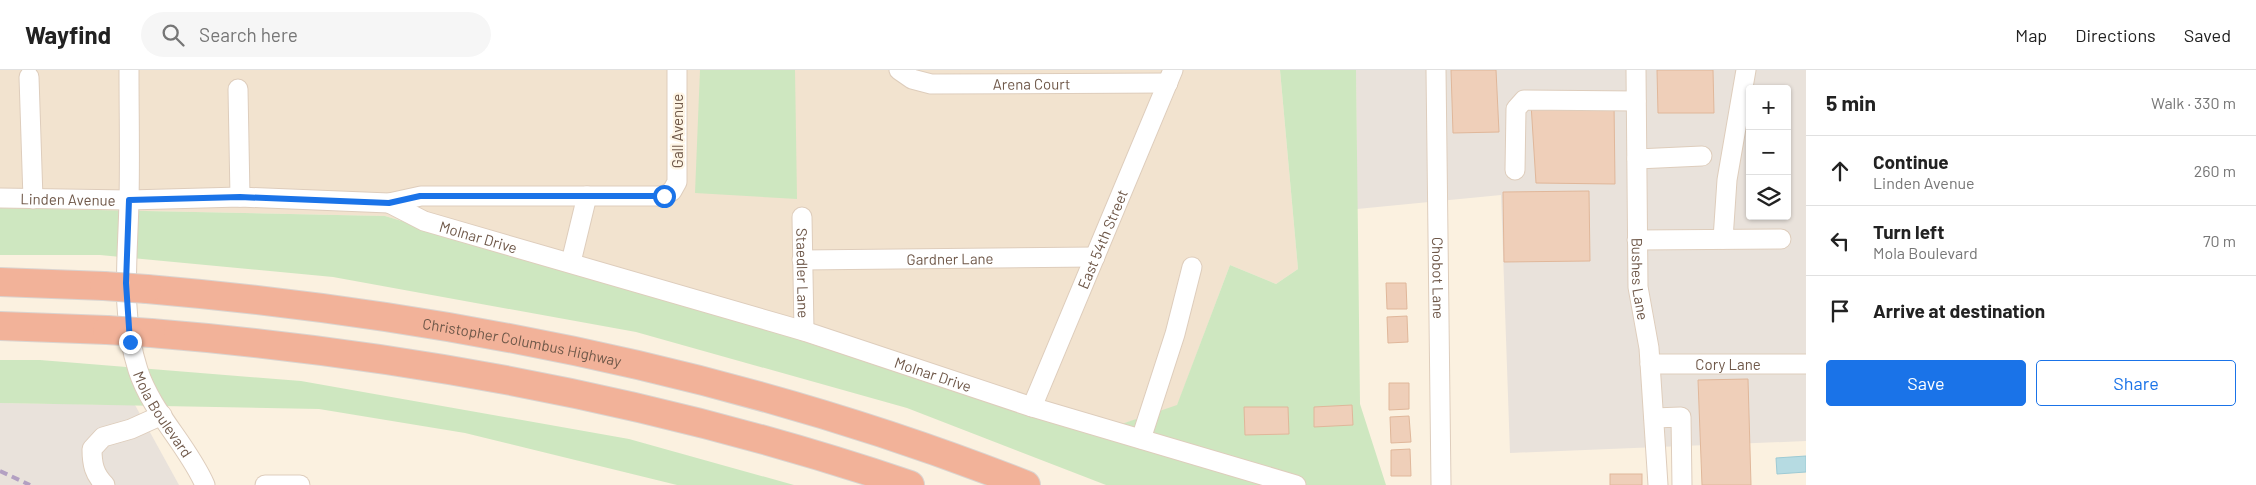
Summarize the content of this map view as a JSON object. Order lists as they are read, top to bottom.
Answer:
{
  "streets": {
    "highway": ["Christopher Columbus Highway"],
    "street": [
      "Arena Court",
      "Gall Avenue",
      "Linden Avenue",
      "Molnar Drive",
      "East 54th Street",
      "Gardner Lane",
      "Staedler Lane",
      "Chobot Lane",
      "Bushes Lane",
      "Cory Lane",
      "Mola Boulevard"
    ]
  },
  "crossings": [
    ["Arena Court", "East 54th Street"],
    ["Gall Avenue", "Linden Avenue"],
    ["Linden Avenue", "Molnar Drive"],
    ["Linden Avenue", "Mola Boulevard"],
    ["Molnar Drive", "East 54th Street"],
    ["Molnar Drive", "Staedler Lane"],
    ["East 54th Street", "Gardner Lane"],
    ["Gardner Lane", "Staedler Lane"],
    ["Bushes Lane", "Cory Lane"]
  ],
  "page": {
    "header": "Wayfind",
    "search": "Search here",
    "nav": ["Map", "Directions", "Saved"],
    "heading": ["5 min", "Walk · 330 m"],
    "map_buttons": ["+", "−"],
    "list": [
      ["Continue", "Linden Avenue", "260 m"],
      ["Turn left", "Mola Boulevard", "70 m"],
      "Arrive at destination"
    ],
    "buttons": ["Save", "Share"]
  }
}
